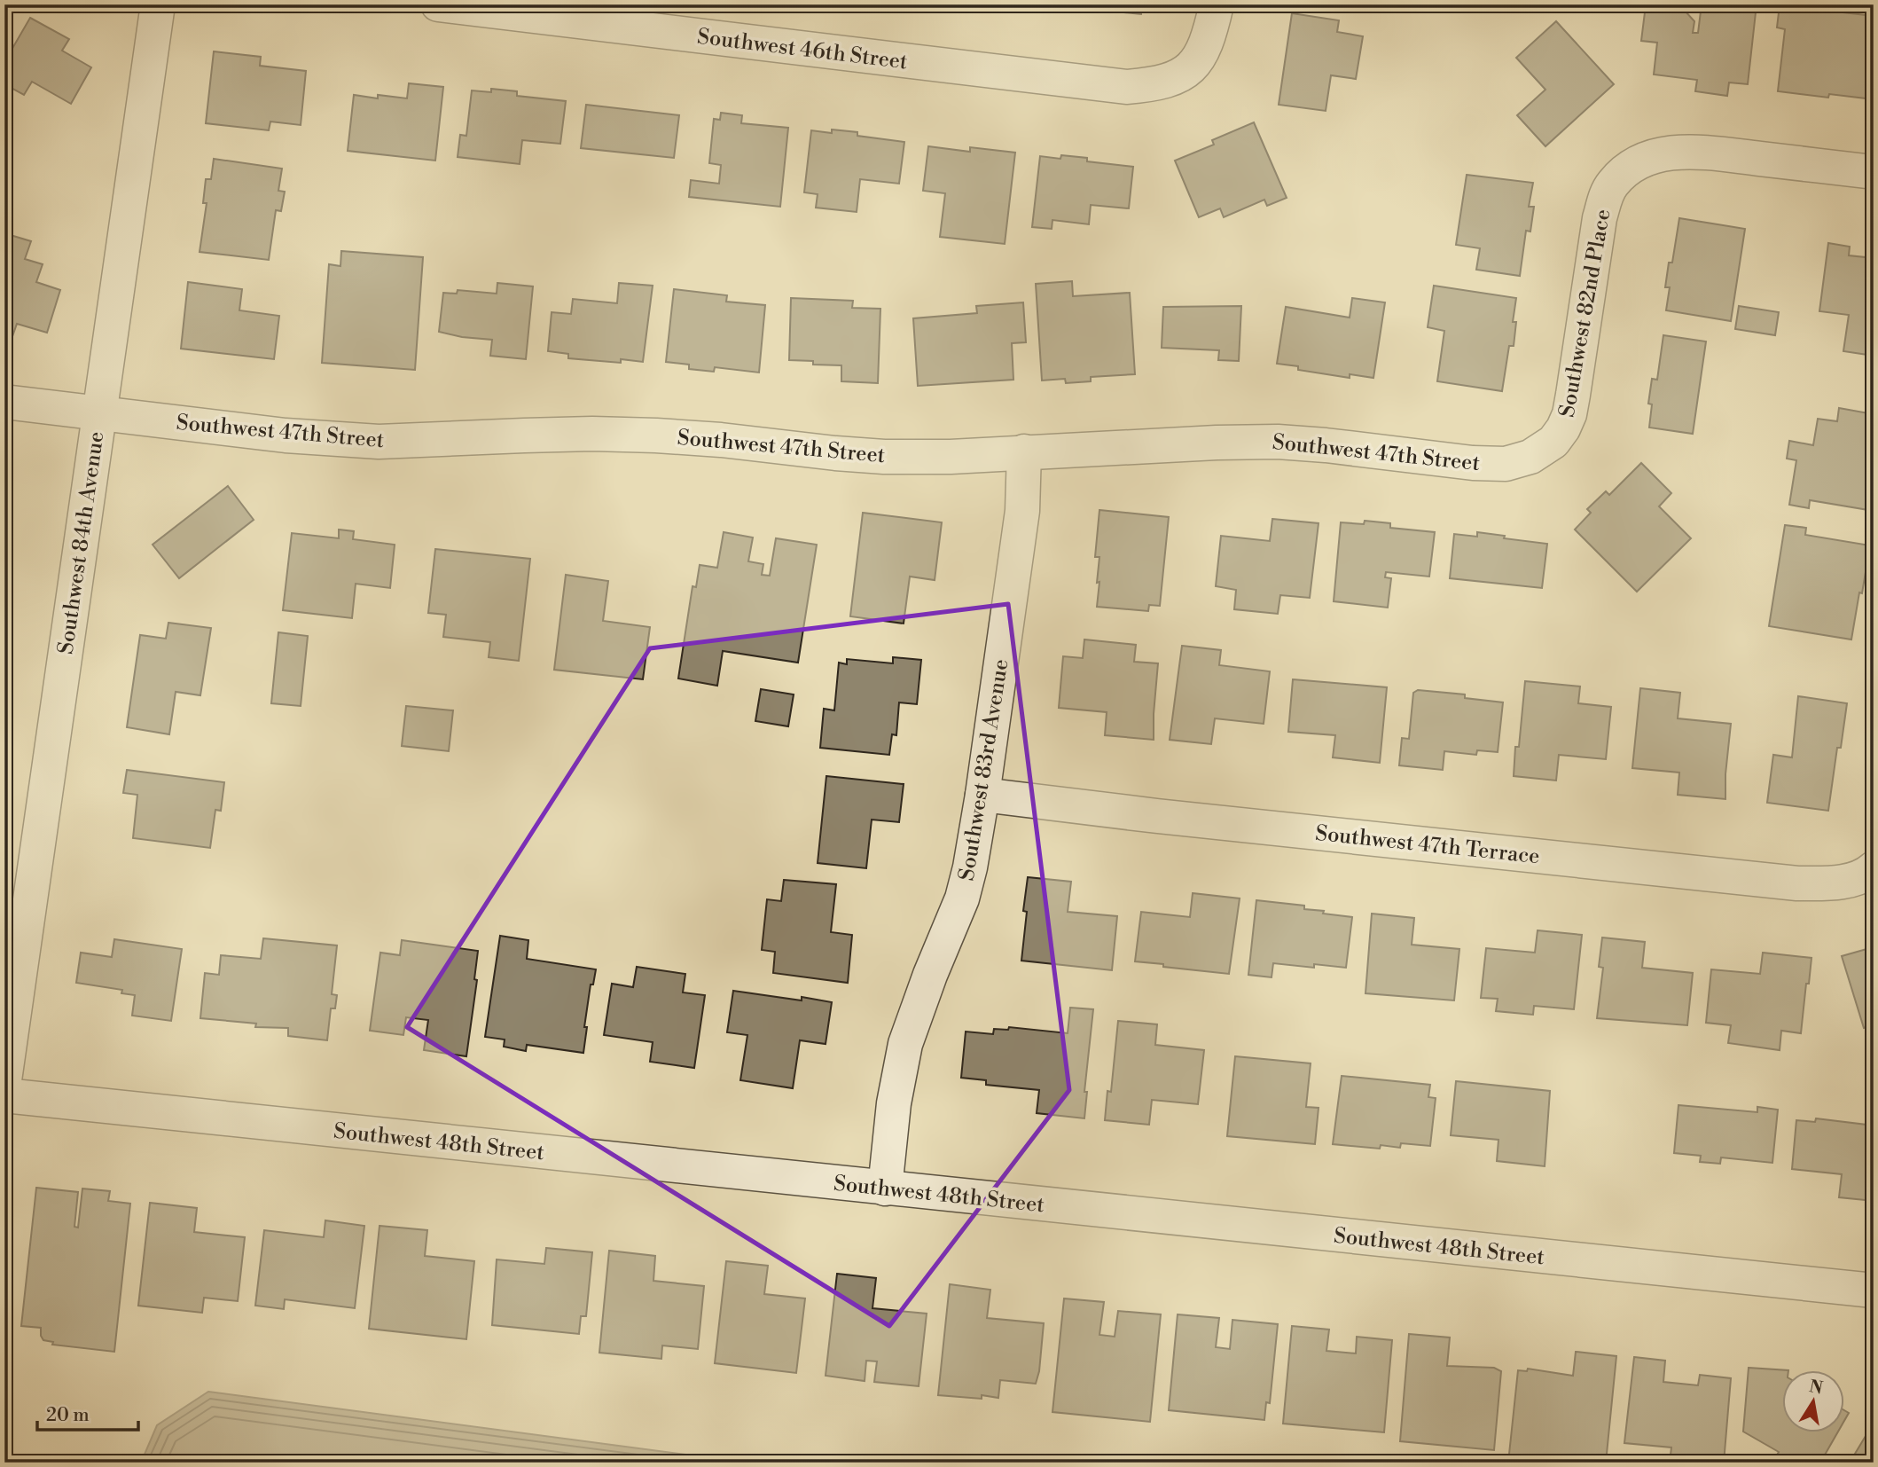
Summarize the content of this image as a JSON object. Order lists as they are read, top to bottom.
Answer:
{
  "streets": {
    "street": [
      "Southwest 46th Street",
      "Southwest 82nd Place",
      "Southwest 47th Street",
      "Southwest 84th Avenue",
      "Southwest 83rd Avenue",
      "Southwest 47th Terrace",
      "Southwest 48th Street"
    ]
  },
  "crossings": [
    ["Southwest 82nd Place", "Southwest 47th Street"],
    ["Southwest 47th Street", "Southwest 84th Avenue"],
    ["Southwest 47th Street", "Southwest 83rd Avenue"],
    ["Southwest 83rd Avenue", "Southwest 47th Terrace"],
    ["Southwest 83rd Avenue", "Southwest 48th Street"]
  ],
  "scale_bar": "20 m",
  "north": "top"
}
